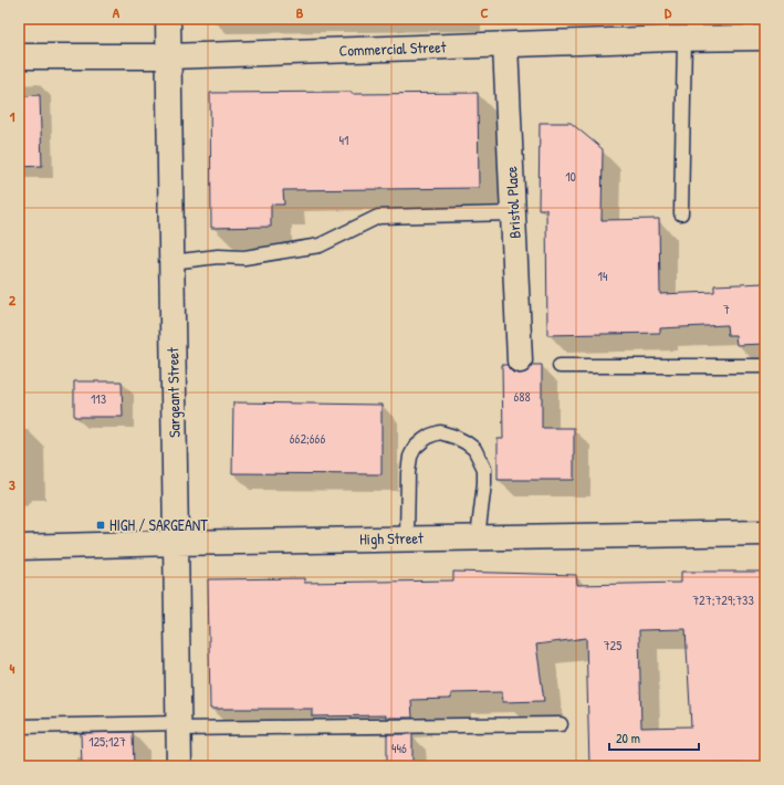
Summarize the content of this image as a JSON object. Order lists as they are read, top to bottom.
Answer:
{
  "streets": {
    "street": [
      "Commercial Street",
      "Bristol Place",
      "Sargeant Street",
      "High Street"
    ]
  },
  "crossings": [
    ["Commercial Street", "Bristol Place"],
    ["Commercial Street", "Sargeant Street"],
    ["Sargeant Street", "High Street"]
  ],
  "places": {
    "transit": ["HIGH / SARGEANT"]
  },
  "house_numbers": [
    "41",
    "10",
    "14",
    "7",
    "688",
    "113",
    "662;666",
    "727;729;733",
    "725",
    "125;127",
    "446"
  ],
  "scale_bar": "20 m",
  "grid": {
    "columns": [
      "A",
      "B",
      "C",
      "D"
    ],
    "rows": [
      "1",
      "2",
      "3",
      "4"
    ]
  }
}
